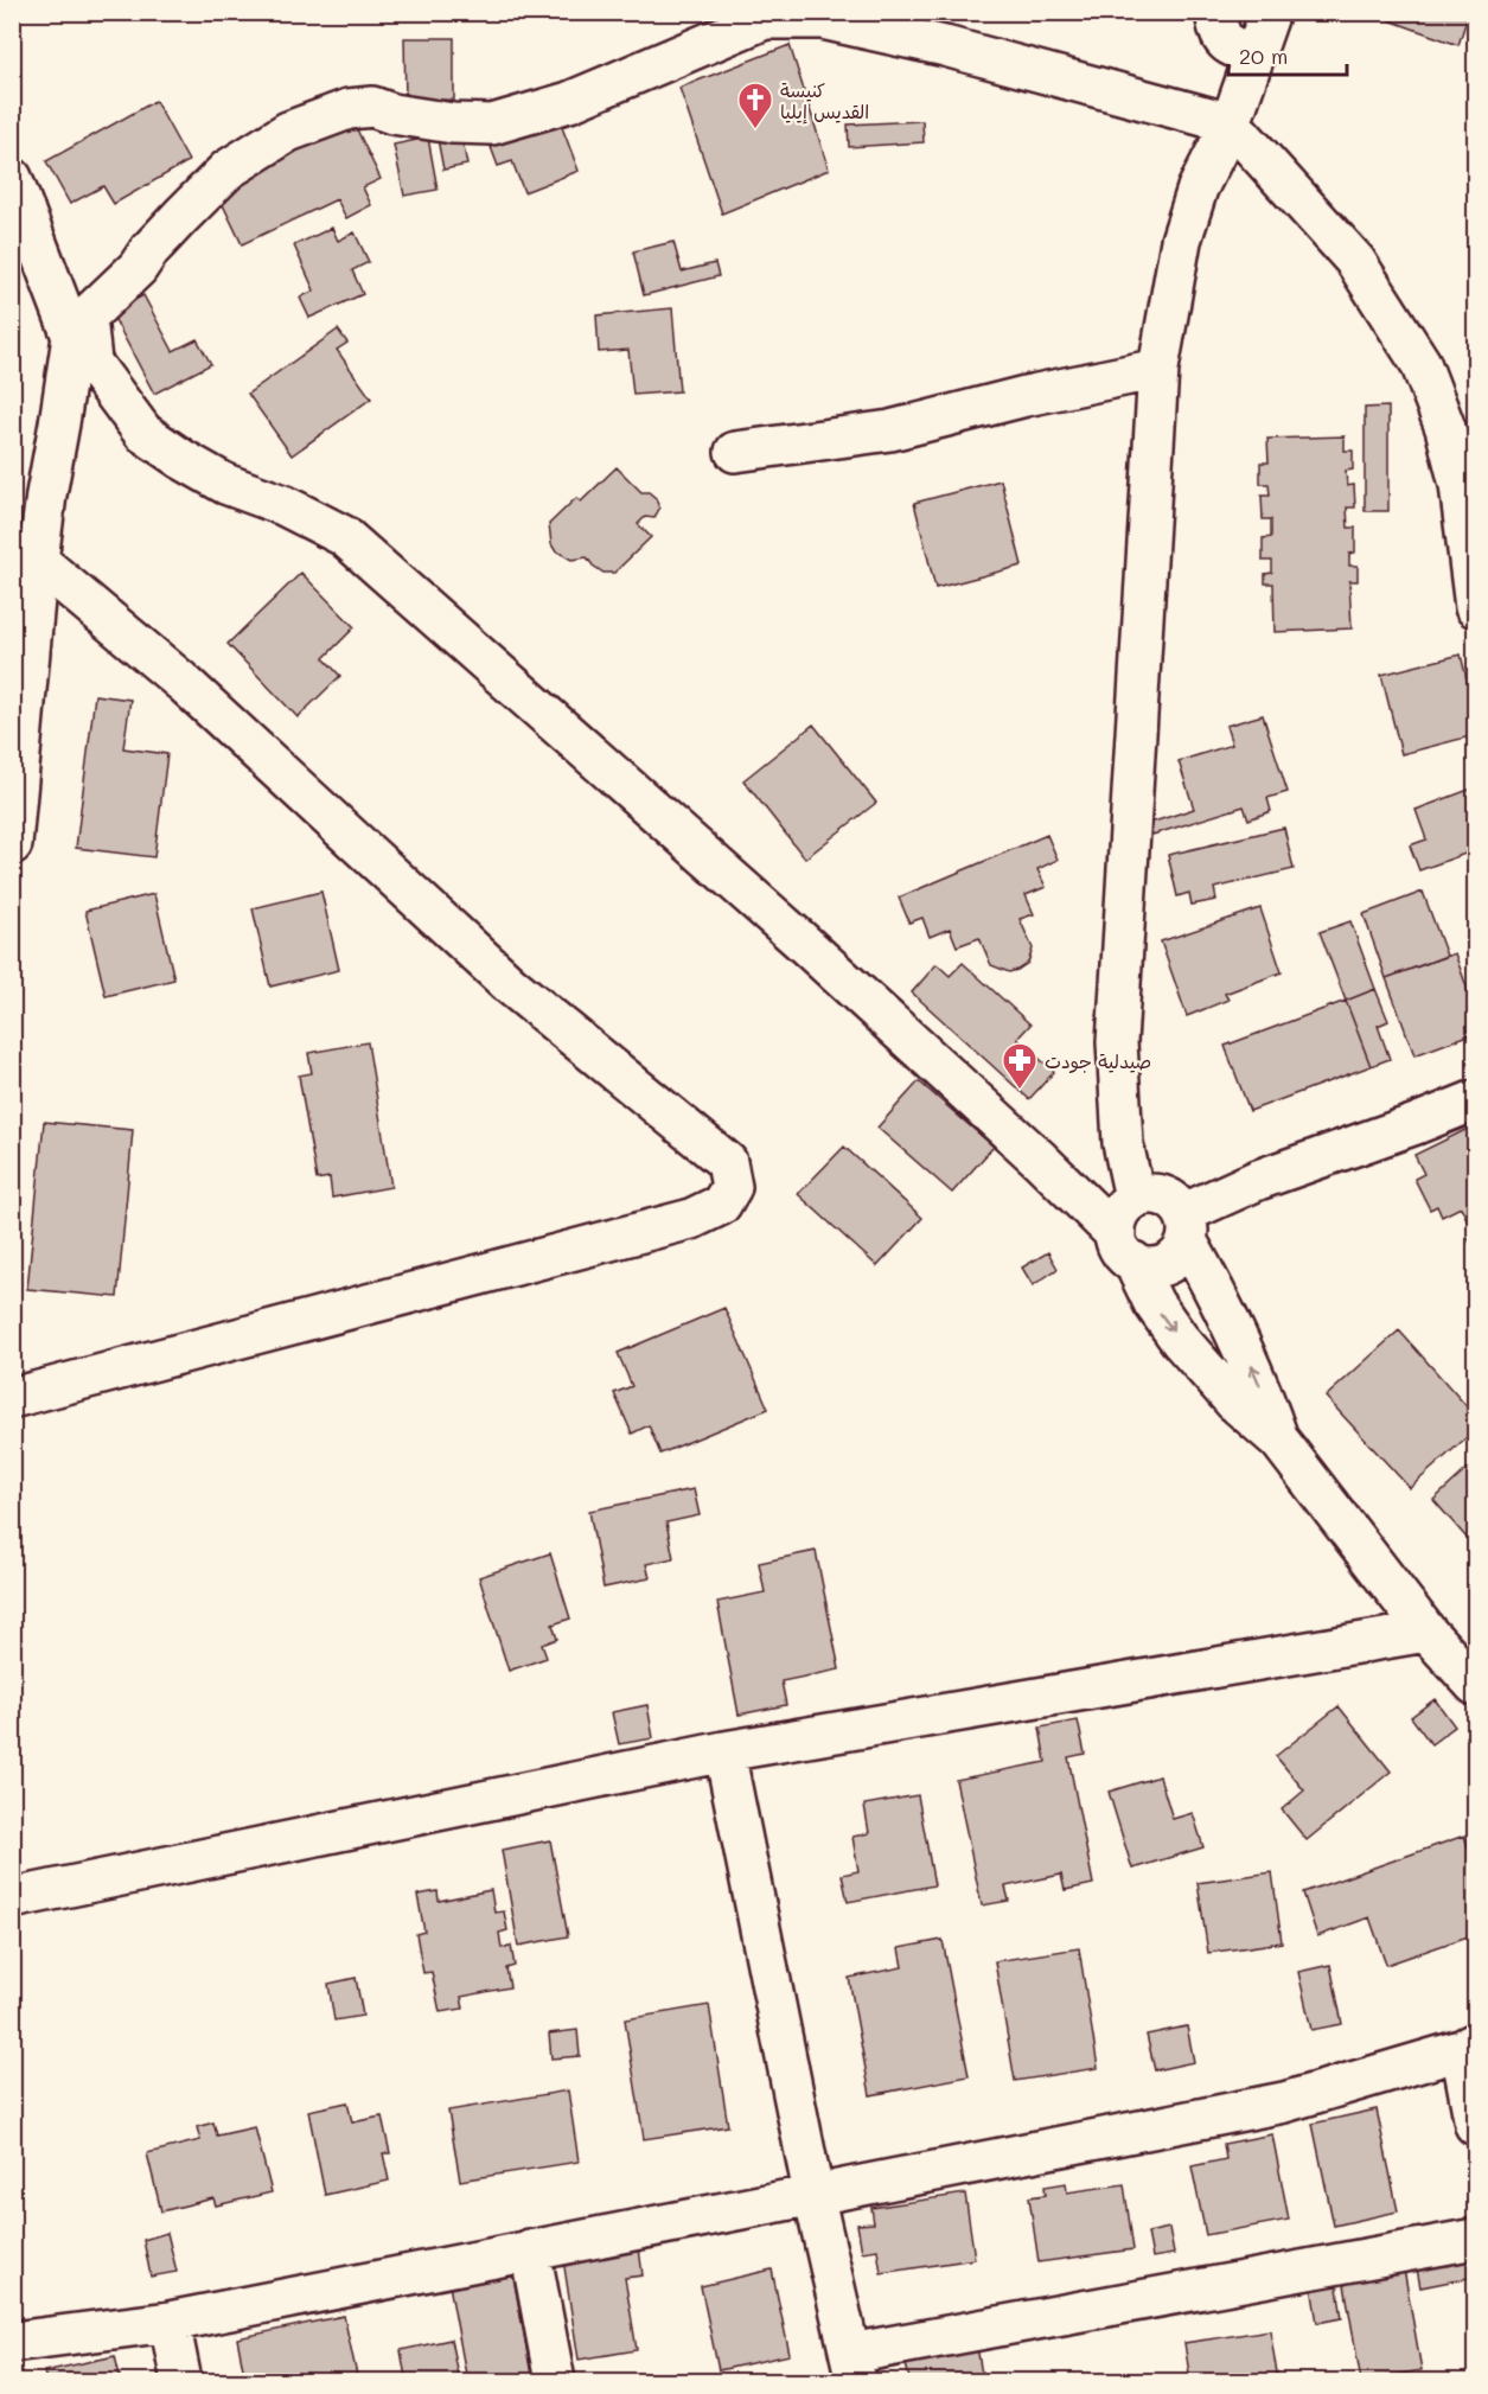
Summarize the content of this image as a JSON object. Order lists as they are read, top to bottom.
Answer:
{
  "places": {
    "church": ["كنيسة القديس إيليا"],
    "pharmacy": ["صيدلية جودت"]
  },
  "scale_bar": "20 m"
}
